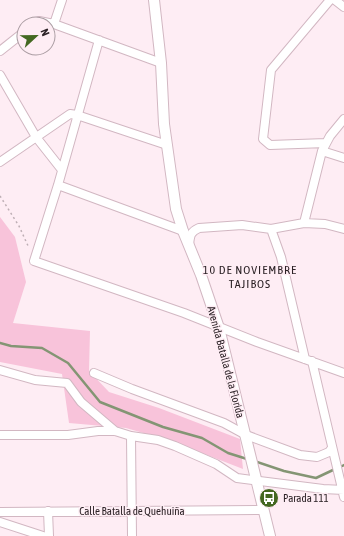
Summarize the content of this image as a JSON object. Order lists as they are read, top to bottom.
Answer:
{
  "streets": {
    "street": ["Avenida Batalla de la Florida", "Calle Batalla de Quehuiña"]
  },
  "crossings": [
    ["Avenida Batalla de la Florida", "Calle Batalla de Quehuiña"]
  ],
  "districts": ["10 DE NOVIEMBRE TAJIBOS"],
  "places": {
    "bus stop": ["Parada 111"]
  },
  "north": "right"
}
